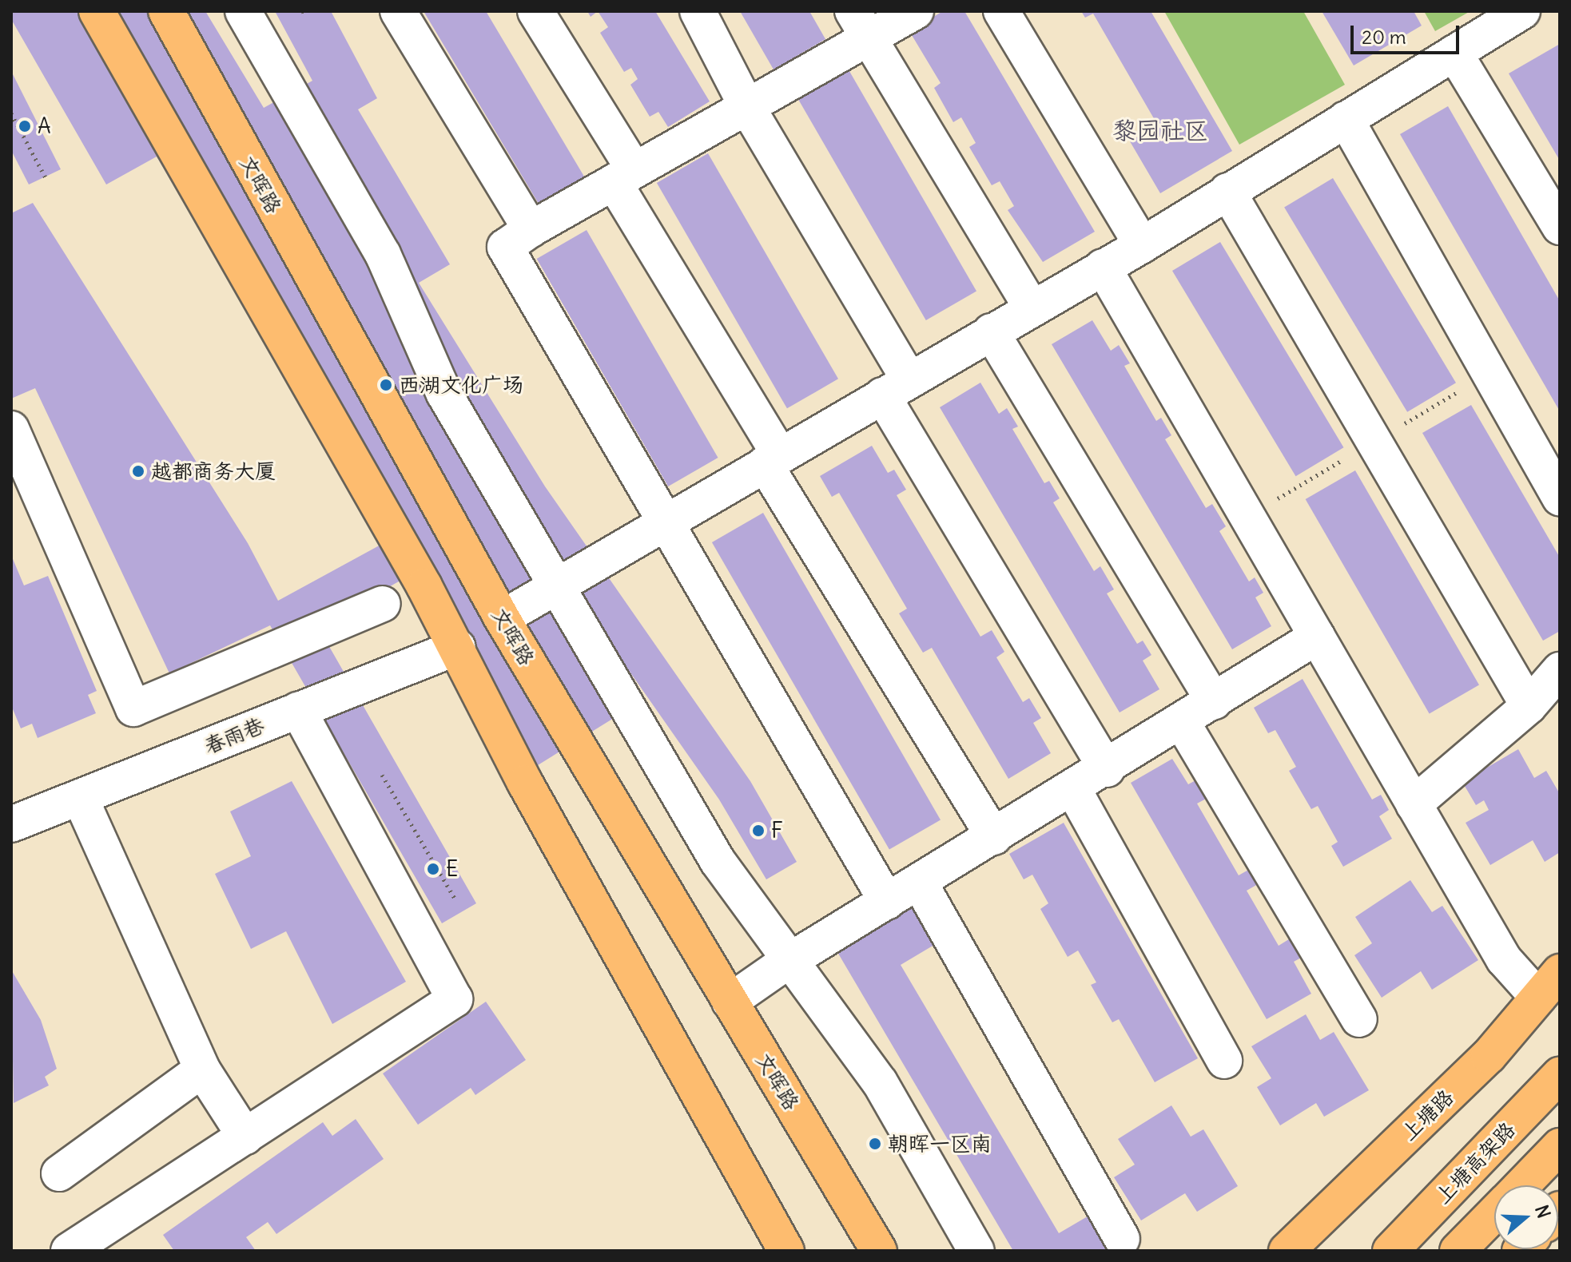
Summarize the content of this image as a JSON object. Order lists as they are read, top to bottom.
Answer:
{
  "streets": {
    "main road": ["文晖路", "上塘路", "上塘高架路"],
    "street": ["春雨巷"]
  },
  "districts": ["黎园社区"],
  "places": [
    "A",
    "西湖文化广场",
    "越都商务大厦",
    "F",
    "E",
    "朝晖一区南"
  ],
  "scale_bar": "20 m",
  "north": "right"
}
